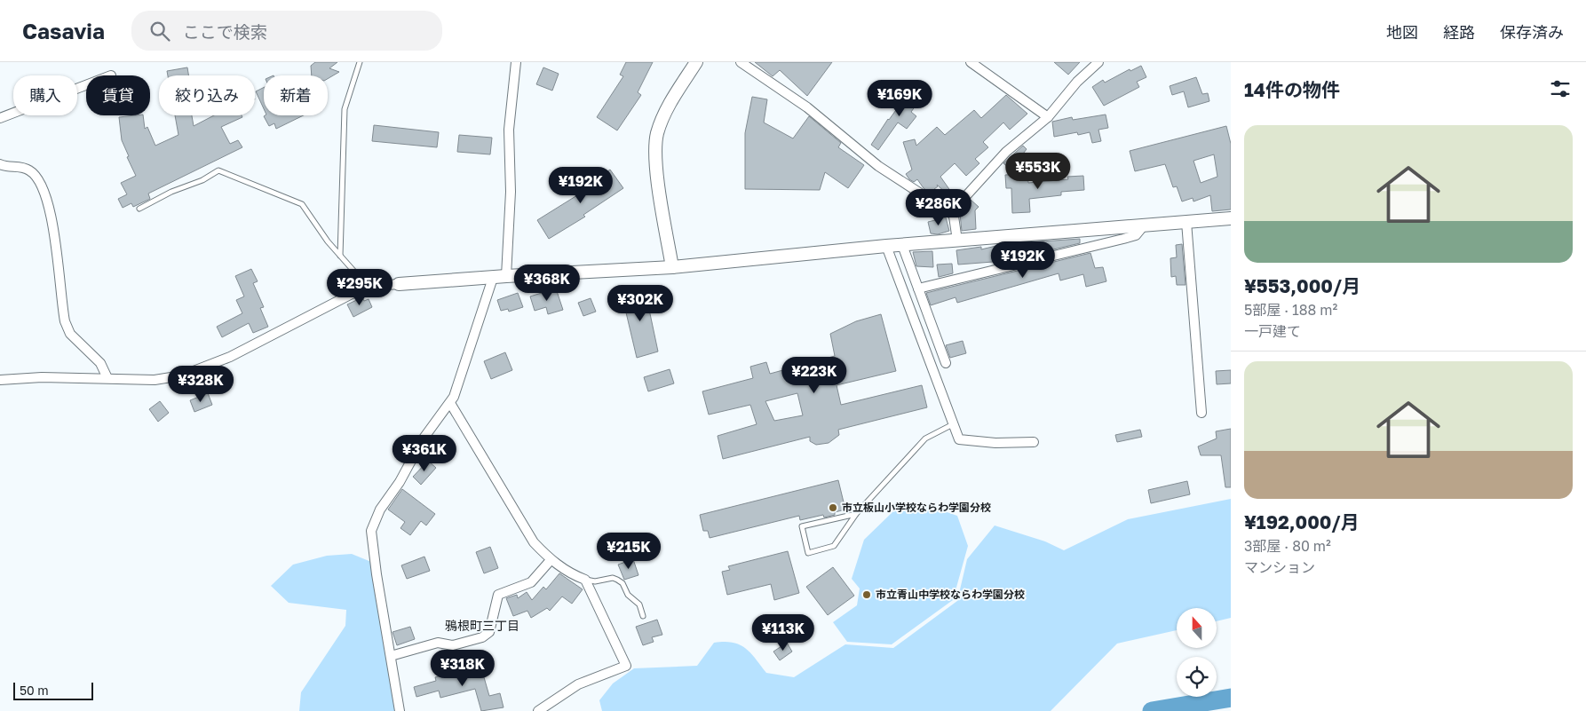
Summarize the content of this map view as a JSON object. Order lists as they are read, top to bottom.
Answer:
{
  "districts": ["鴉根町三丁目"],
  "places": ["市立板山小学校ならわ学園分校", "市立青山中学校ならわ学園分校"],
  "scale_bar": "50 m",
  "north": "top",
  "page": {
    "header": "Casavia",
    "search": "ここで検索",
    "nav": ["地図", "経路", "保存済み"],
    "heading": "14件の物件",
    "chip": [
      "購入",
      "賃貸",
      "絞り込み",
      "新着"
    ],
    "price": [
      "¥169K",
      "¥553K",
      "¥192K",
      "¥286K",
      "¥192K",
      "¥368K",
      "¥295K",
      "¥302K",
      "¥223K",
      "¥328K",
      "¥361K",
      "¥215K",
      "¥113K",
      "¥318K"
    ],
    "list": [
      {
        "name": "¥553,000/月",
        "note": "5部屋 · 188 m² · 一戸建て"
      },
      {
        "name": "¥192,000/月",
        "note": "3部屋 · 80 m² · マンション"
      }
    ],
    "scale": "50 m"
  }
}
